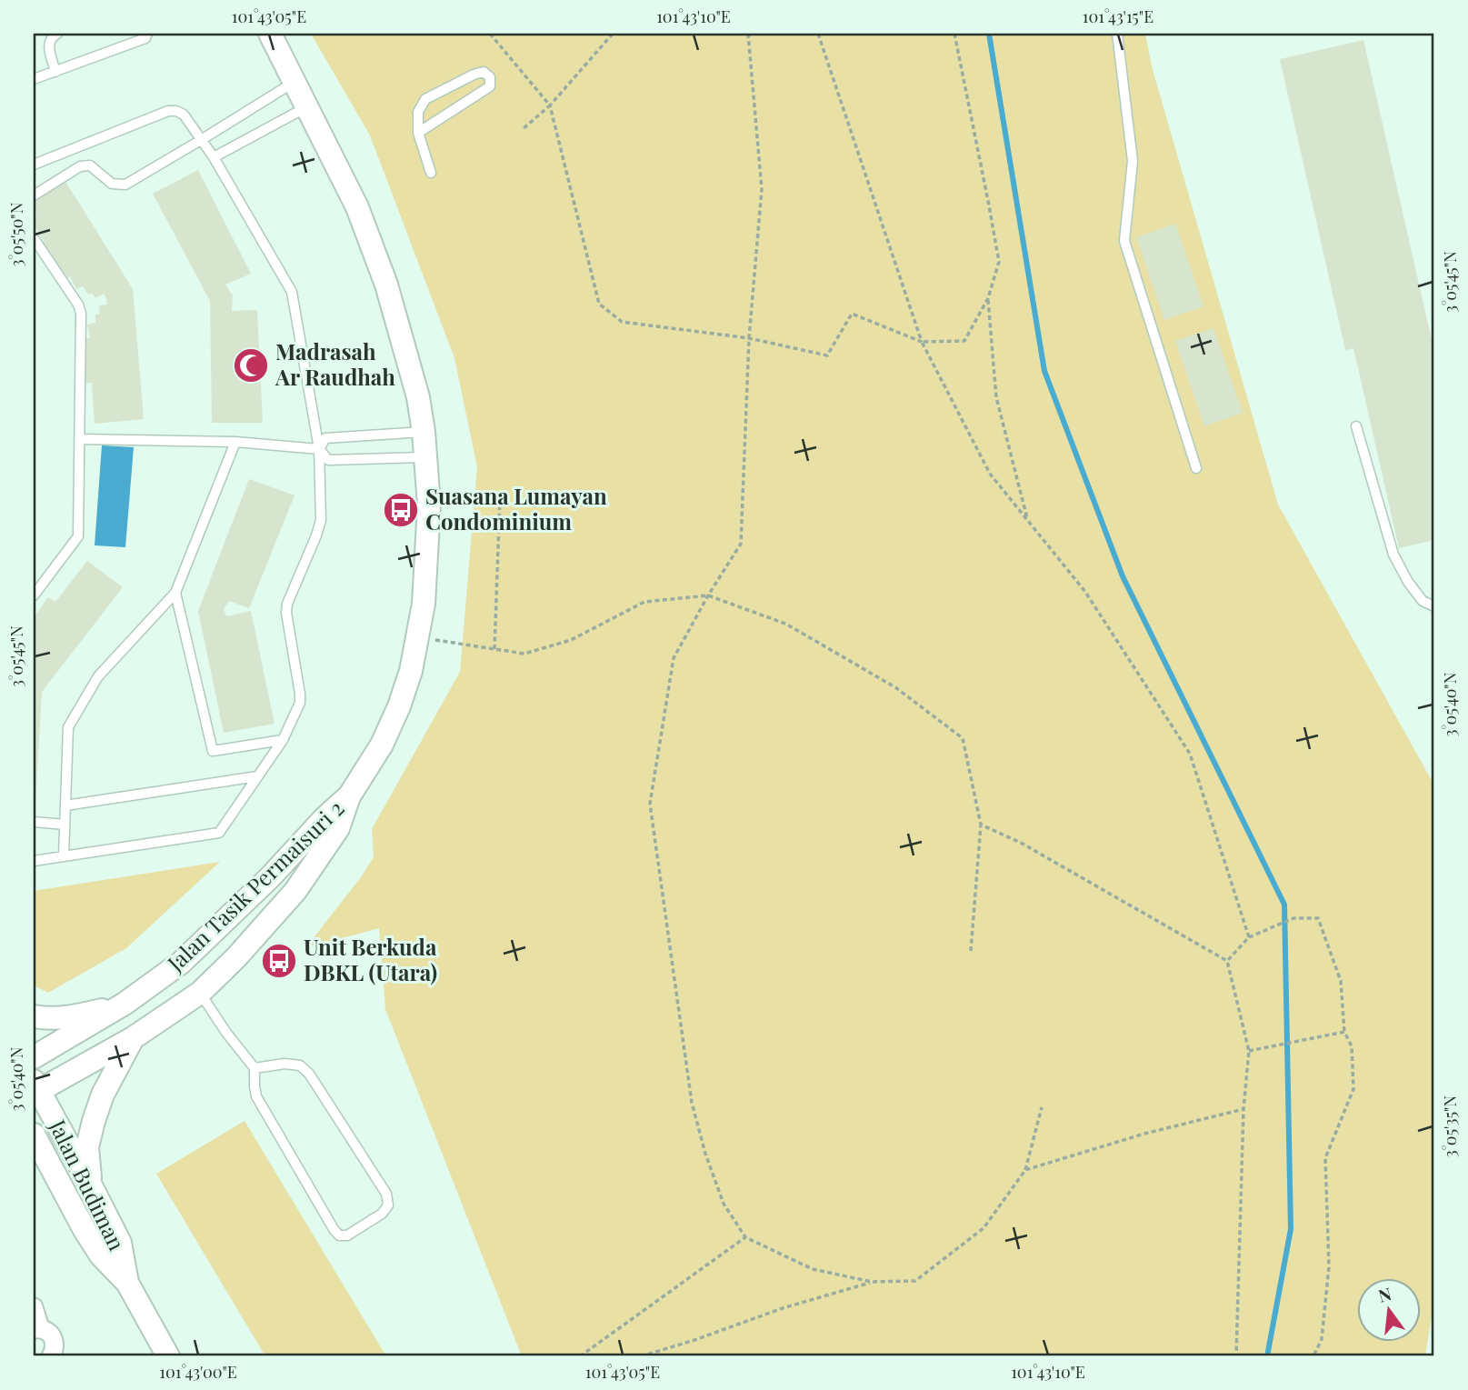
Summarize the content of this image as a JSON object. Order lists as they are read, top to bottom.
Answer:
{
  "streets": {
    "street": ["Jalan Tasik Permaisuri 2", "Jalan Budiman"]
  },
  "crossings": [
    ["Jalan Tasik Permaisuri 2", "Jalan Budiman"]
  ],
  "places": {
    "mosque": ["Madrasah Ar Raudhah"],
    "bus stop": ["Suasana Lumayan Condominium", "Unit Berkuda DBKL (Utara)"]
  },
  "north": "top",
  "coordinates": [
    "101°43'05\"E",
    "101°43'10\"E",
    "101°43'15\"E",
    "3°05'50\"N",
    "3°05'45\"N",
    "3°05'40\"N",
    "3°05'35\"N",
    "101°43'00\"E"
  ]
}
